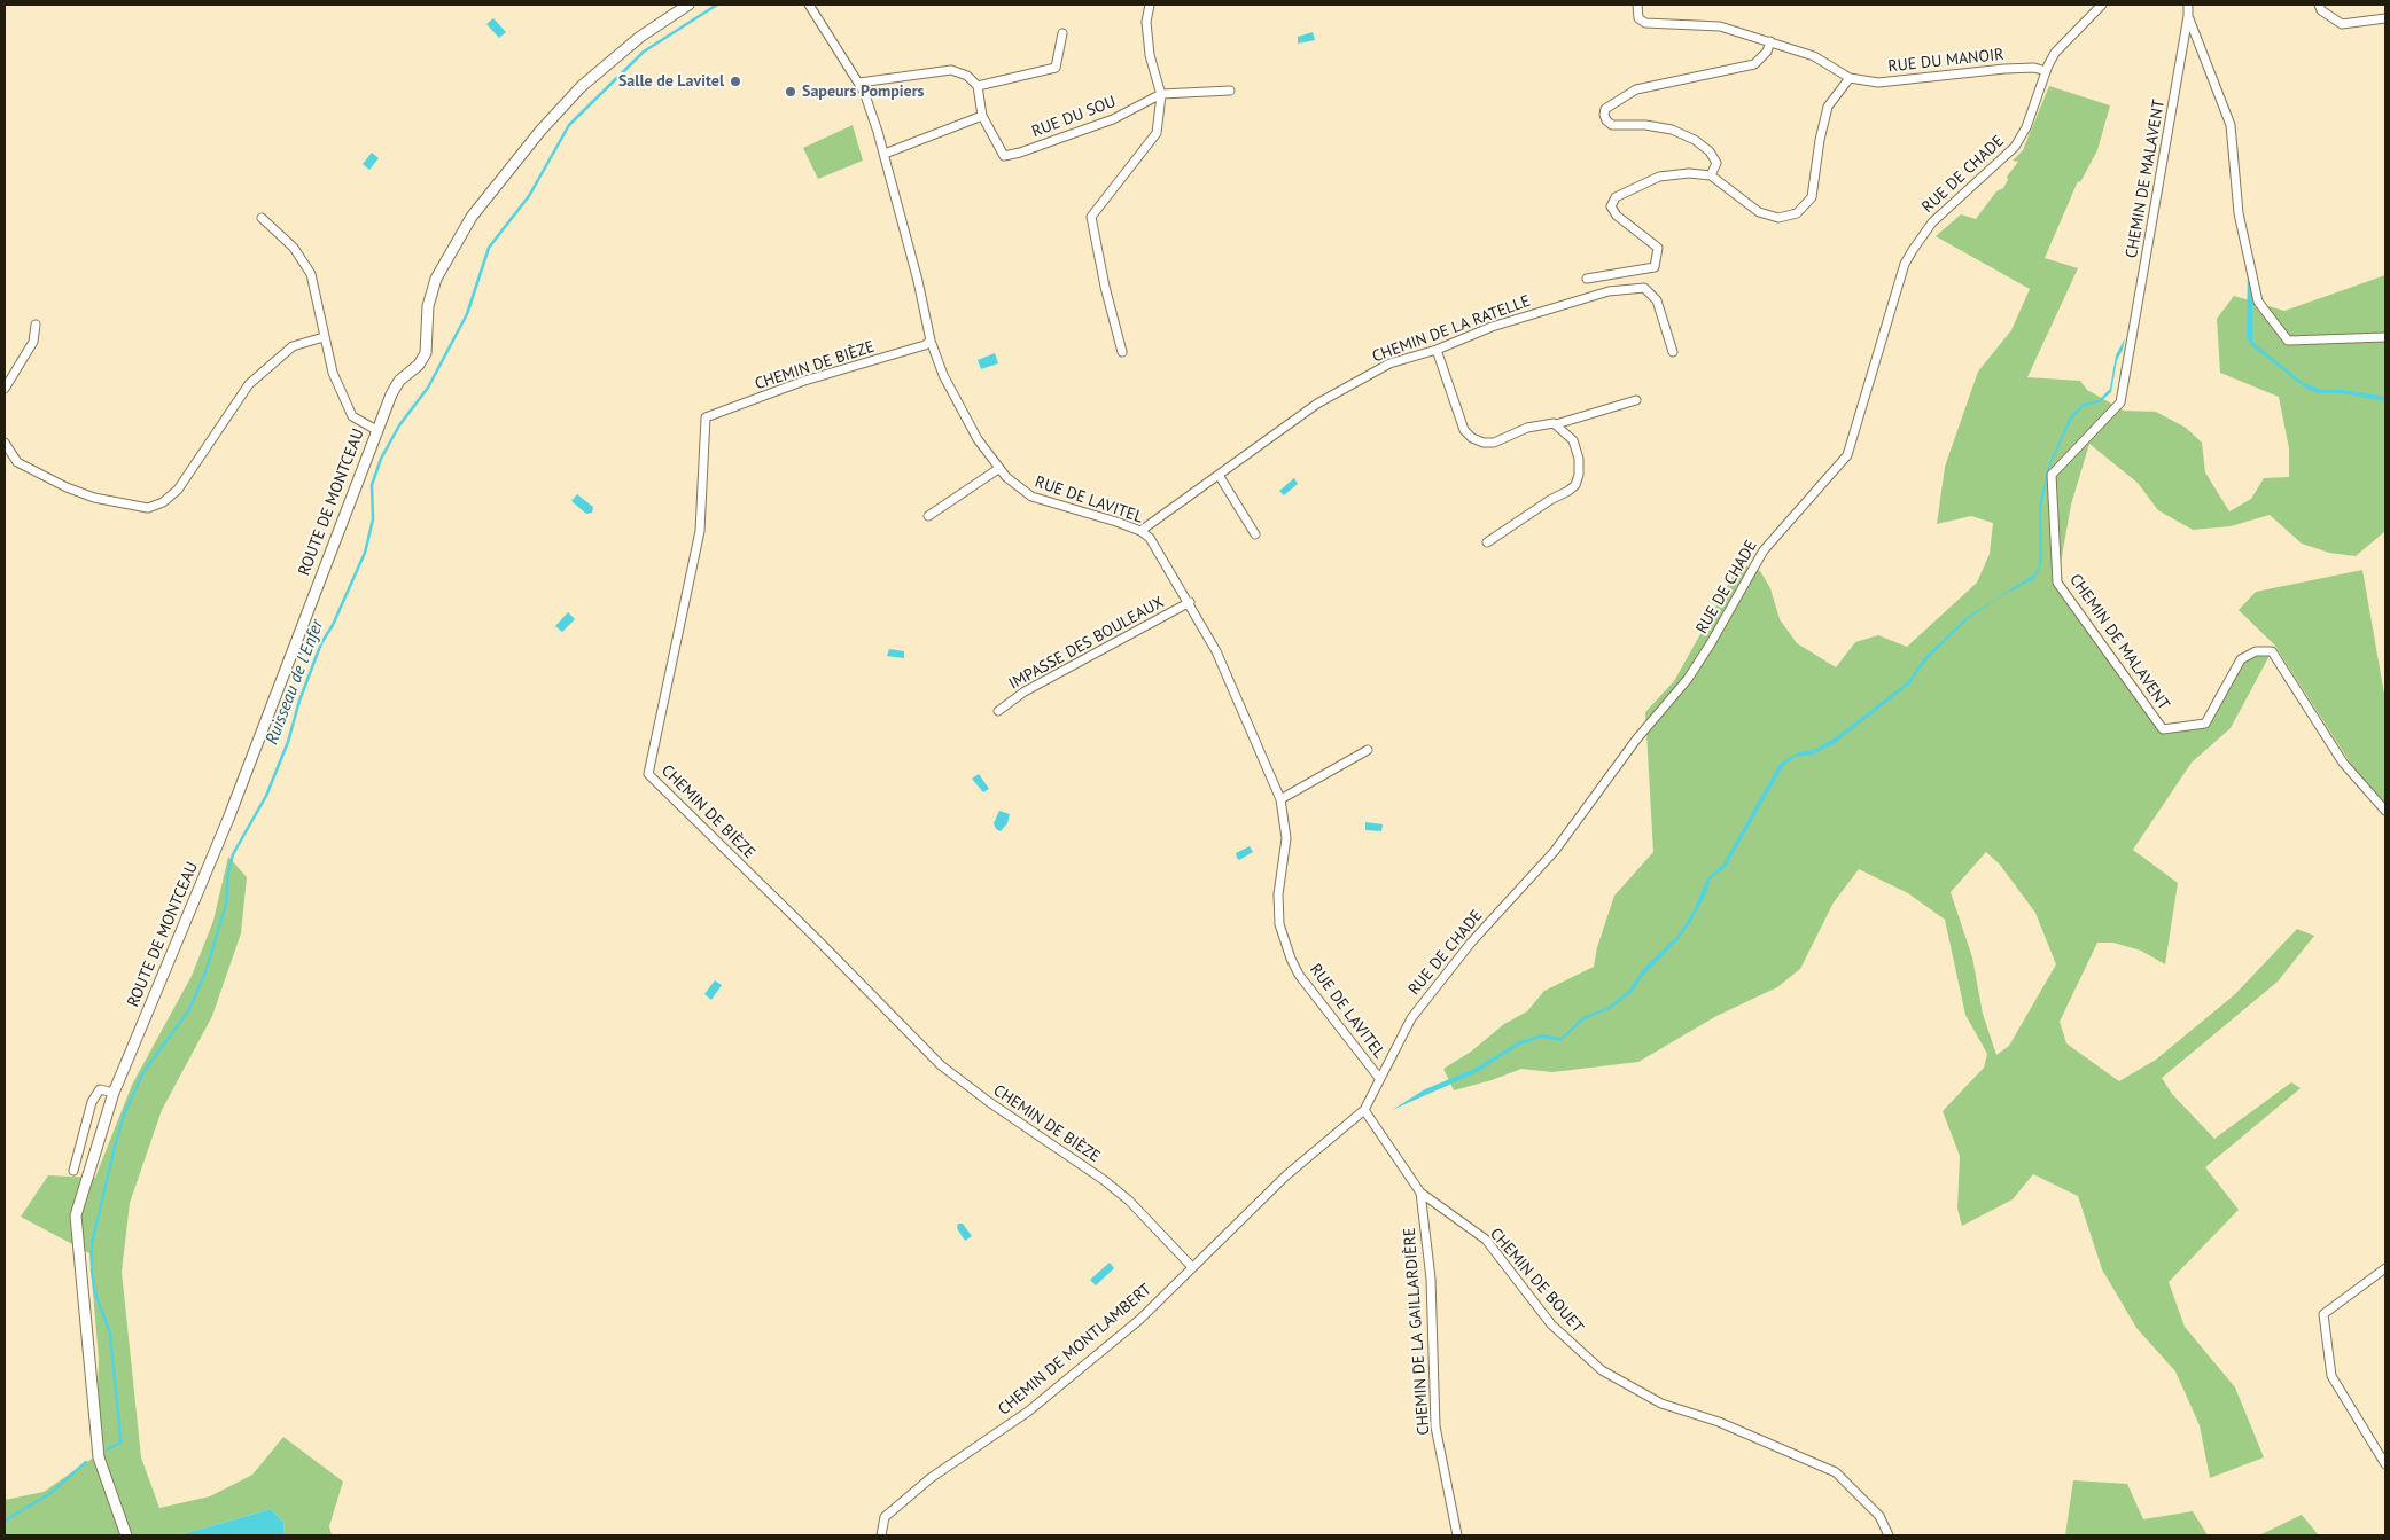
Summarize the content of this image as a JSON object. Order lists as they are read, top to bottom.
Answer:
{
  "streets": {
    "street": [
      "RUE DU MANOIR",
      "RUE DU SOU",
      "RUE DE CHADE",
      "CHEMIN DE MALAVENT",
      "CHEMIN DE LA RATELLE",
      "CHEMIN DE BIÈZE",
      "RUE DE LAVITEL",
      "ROUTE DE MONTCEAU",
      "IMPASSE DES BOULEAUX",
      "CHEMIN DE BOUET",
      "CHEMIN DE LA GAILLARDIÈRE",
      "CHEMIN DE MONTLAMBERT"
    ]
  },
  "crossings": [
    ["RUE DU MANOIR", "RUE DE CHADE"],
    ["RUE DE CHADE", "RUE DE LAVITEL"],
    ["RUE DE CHADE", "CHEMIN DE BOUET"],
    ["RUE DE CHADE", "CHEMIN DE MONTLAMBERT"],
    ["CHEMIN DE LA RATELLE", "RUE DE LAVITEL"],
    ["CHEMIN DE BIÈZE", "RUE DE LAVITEL"],
    ["CHEMIN DE BIÈZE", "CHEMIN DE MONTLAMBERT"],
    ["RUE DE LAVITEL", "IMPASSE DES BOULEAUX"],
    ["CHEMIN DE BOUET", "CHEMIN DE LA GAILLARDIÈRE"],
    ["CHEMIN DE BOUET", "CHEMIN DE MONTLAMBERT"]
  ],
  "water": ["Ruisseau de l'Enfer"],
  "places": ["Salle de Lavitel", "Sapeurs Pompiers"]
}
